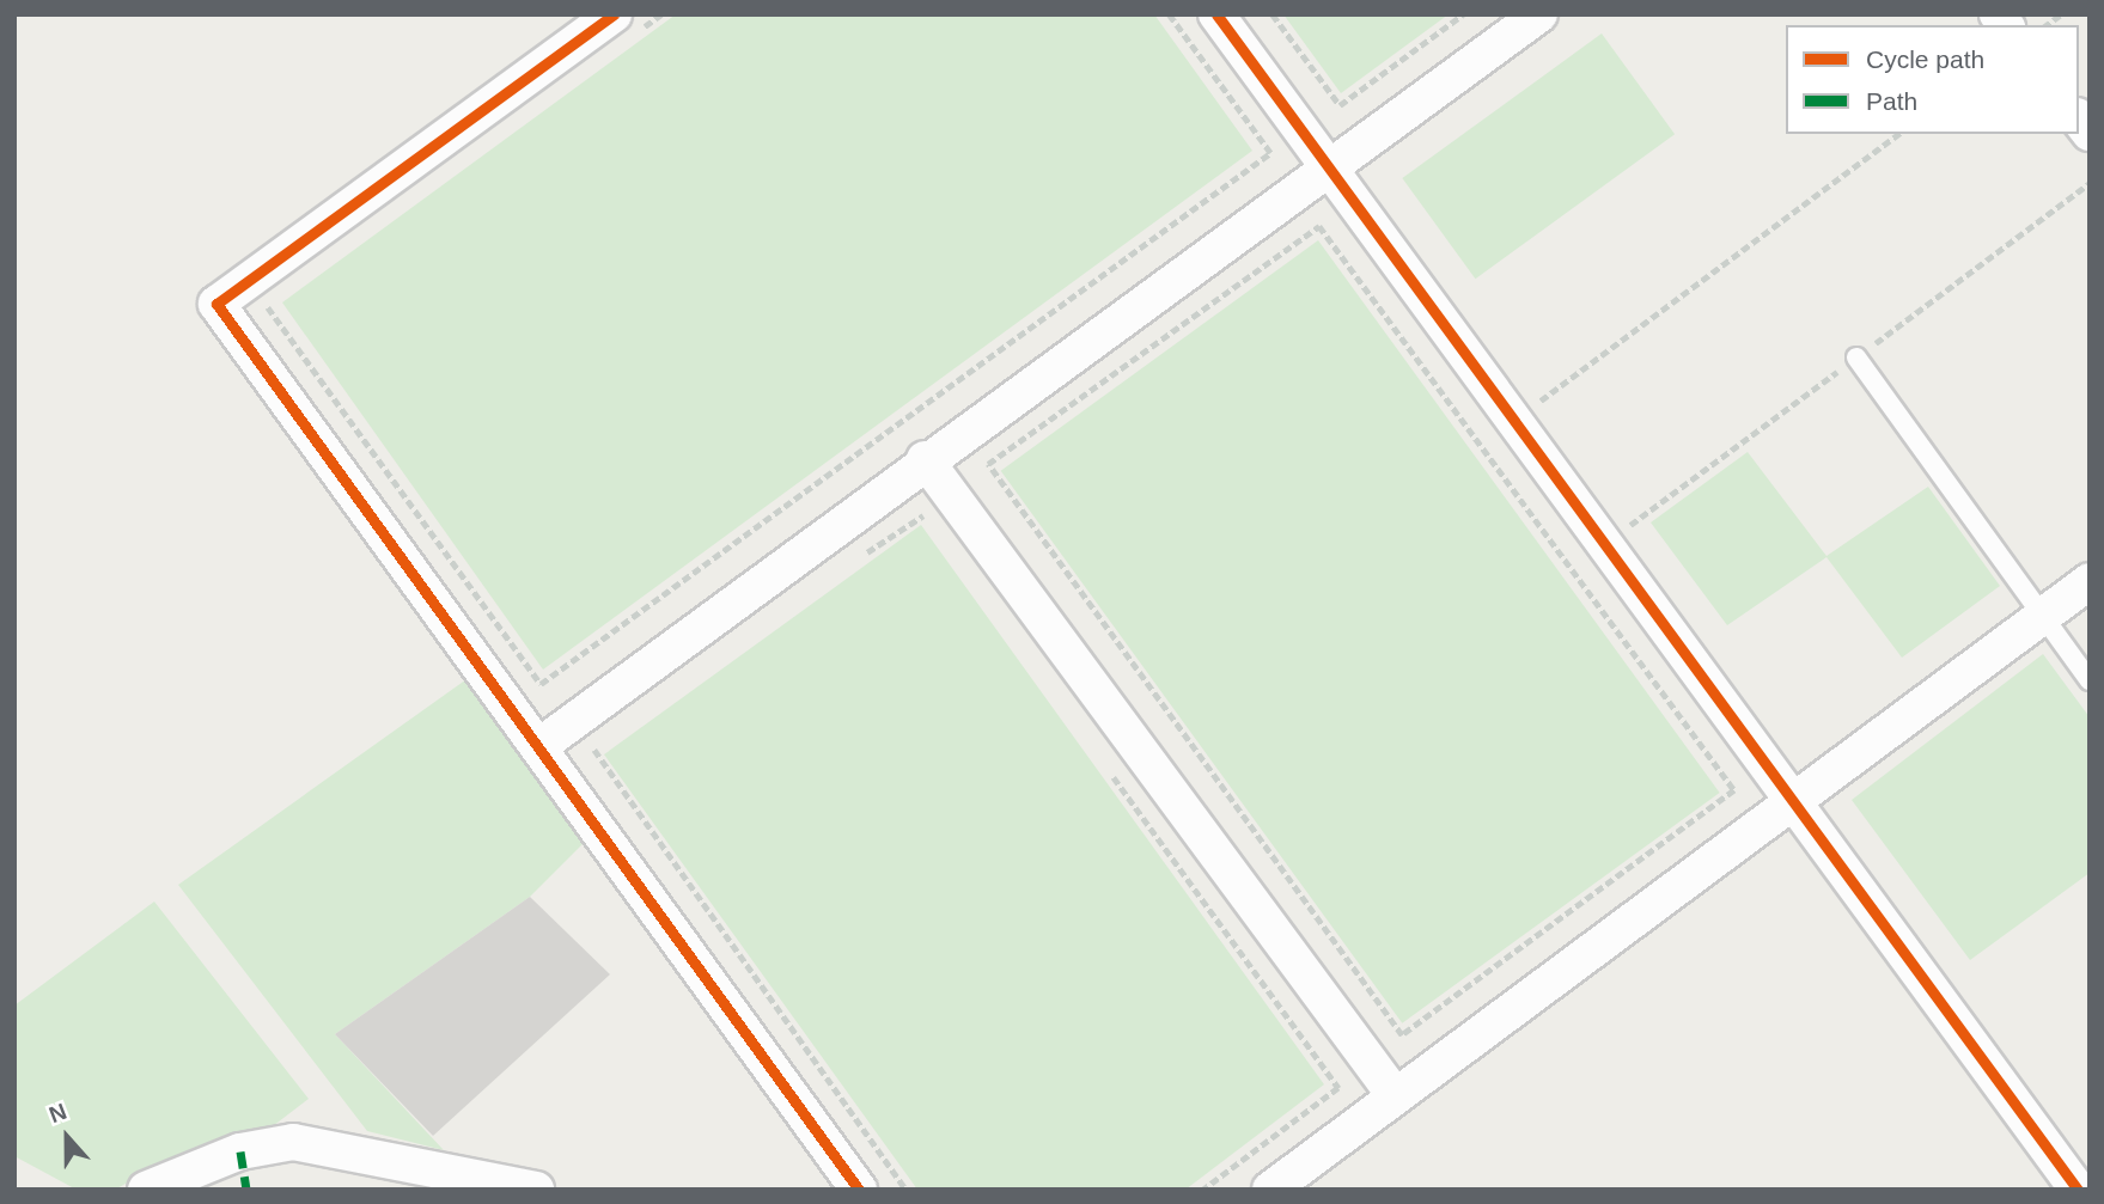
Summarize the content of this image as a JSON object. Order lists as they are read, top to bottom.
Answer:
{
  "legend": ["Cycle path", "Path"],
  "north": "top"
}
